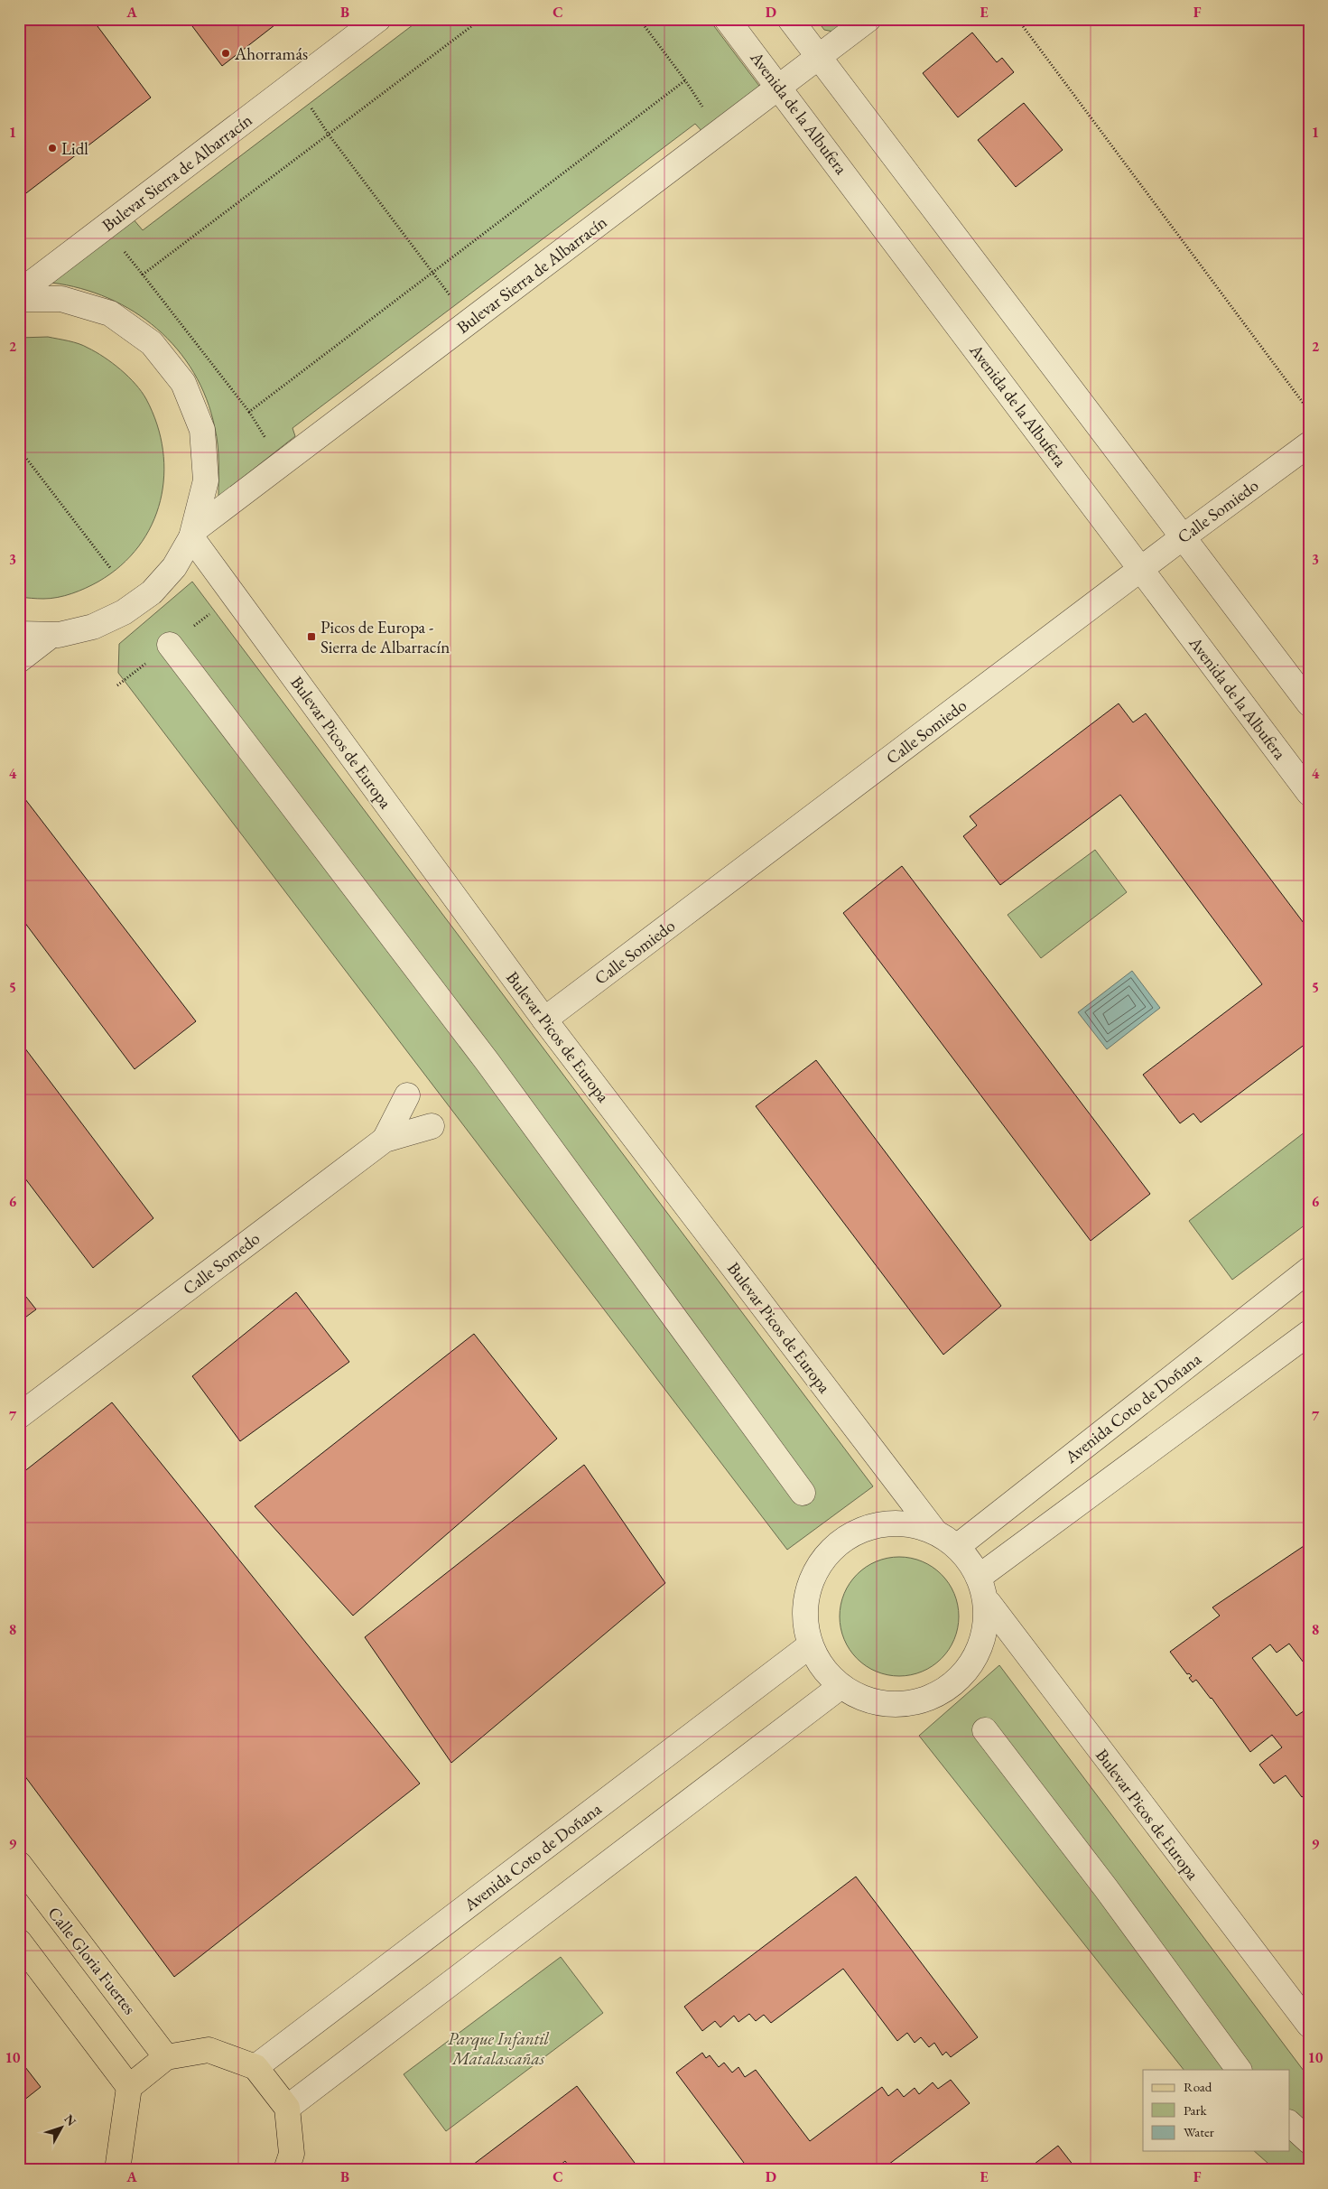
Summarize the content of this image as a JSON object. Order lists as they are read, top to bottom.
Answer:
{
  "streets": {
    "main road": ["Calle Gloria Fuertes"],
    "street": [
      "Avenida de la Albufera",
      "Bulevar Sierra de Albarracín",
      "Calle Somiedo",
      "Bulevar Picos de Europa",
      "Calle Somedo",
      "Avenida Coto de Doñana"
    ]
  },
  "crossings": [
    ["Avenida de la Albufera", "Bulevar Sierra de Albarracín"],
    ["Avenida de la Albufera", "Calle Somiedo"],
    ["Bulevar Sierra de Albarracín", "Bulevar Picos de Europa"],
    ["Calle Somiedo", "Bulevar Picos de Europa"]
  ],
  "parks": ["Parque Infantil Matalascañas"],
  "places": {
    "other": ["Ahorramás", "Lidl"],
    "transit": ["Picos de Europa - Sierra de Albarracín"]
  },
  "legend": ["Road", "Park", "Water"],
  "north": "top right",
  "grid": {
    "columns": [
      "A",
      "B",
      "C",
      "D",
      "E",
      "F"
    ],
    "rows": [
      "1",
      "2",
      "3",
      "4",
      "5",
      "6",
      "7",
      "8",
      "9",
      "10"
    ]
  }
}
